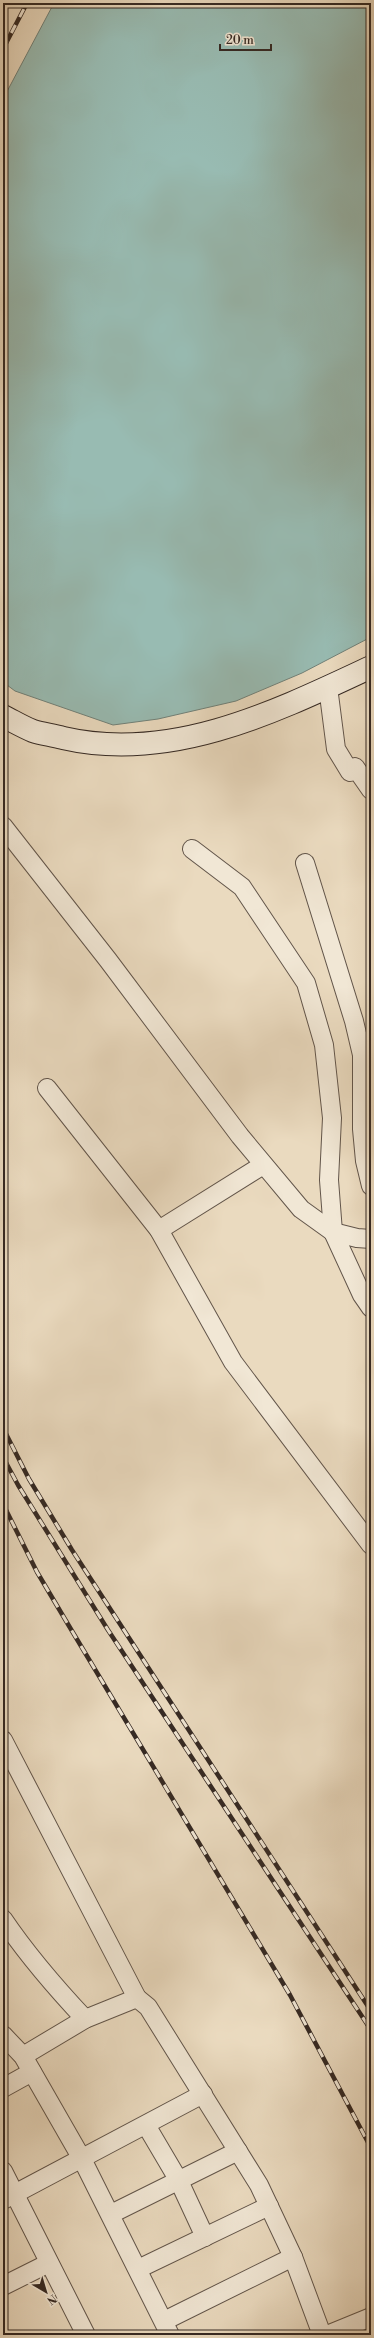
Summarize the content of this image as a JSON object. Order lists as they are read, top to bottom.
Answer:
{
  "scale_bar": "20 m",
  "north": "bottom right"
}
